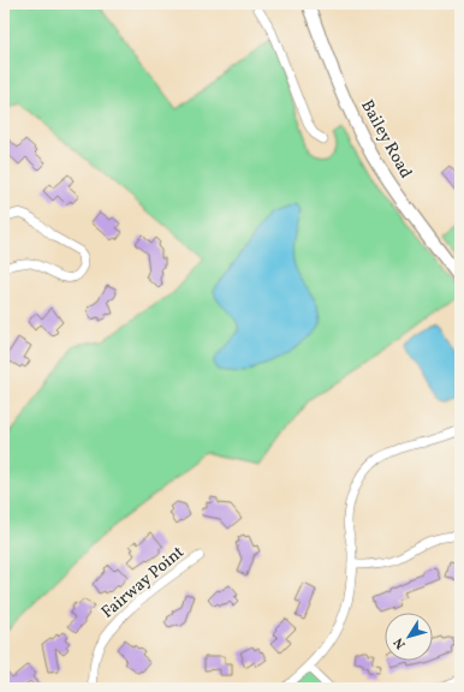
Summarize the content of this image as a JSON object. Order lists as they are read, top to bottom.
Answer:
{
  "streets": {
    "main road": ["Bailey Road"],
    "street": ["Fairway Point"]
  },
  "north": "bottom left"
}
